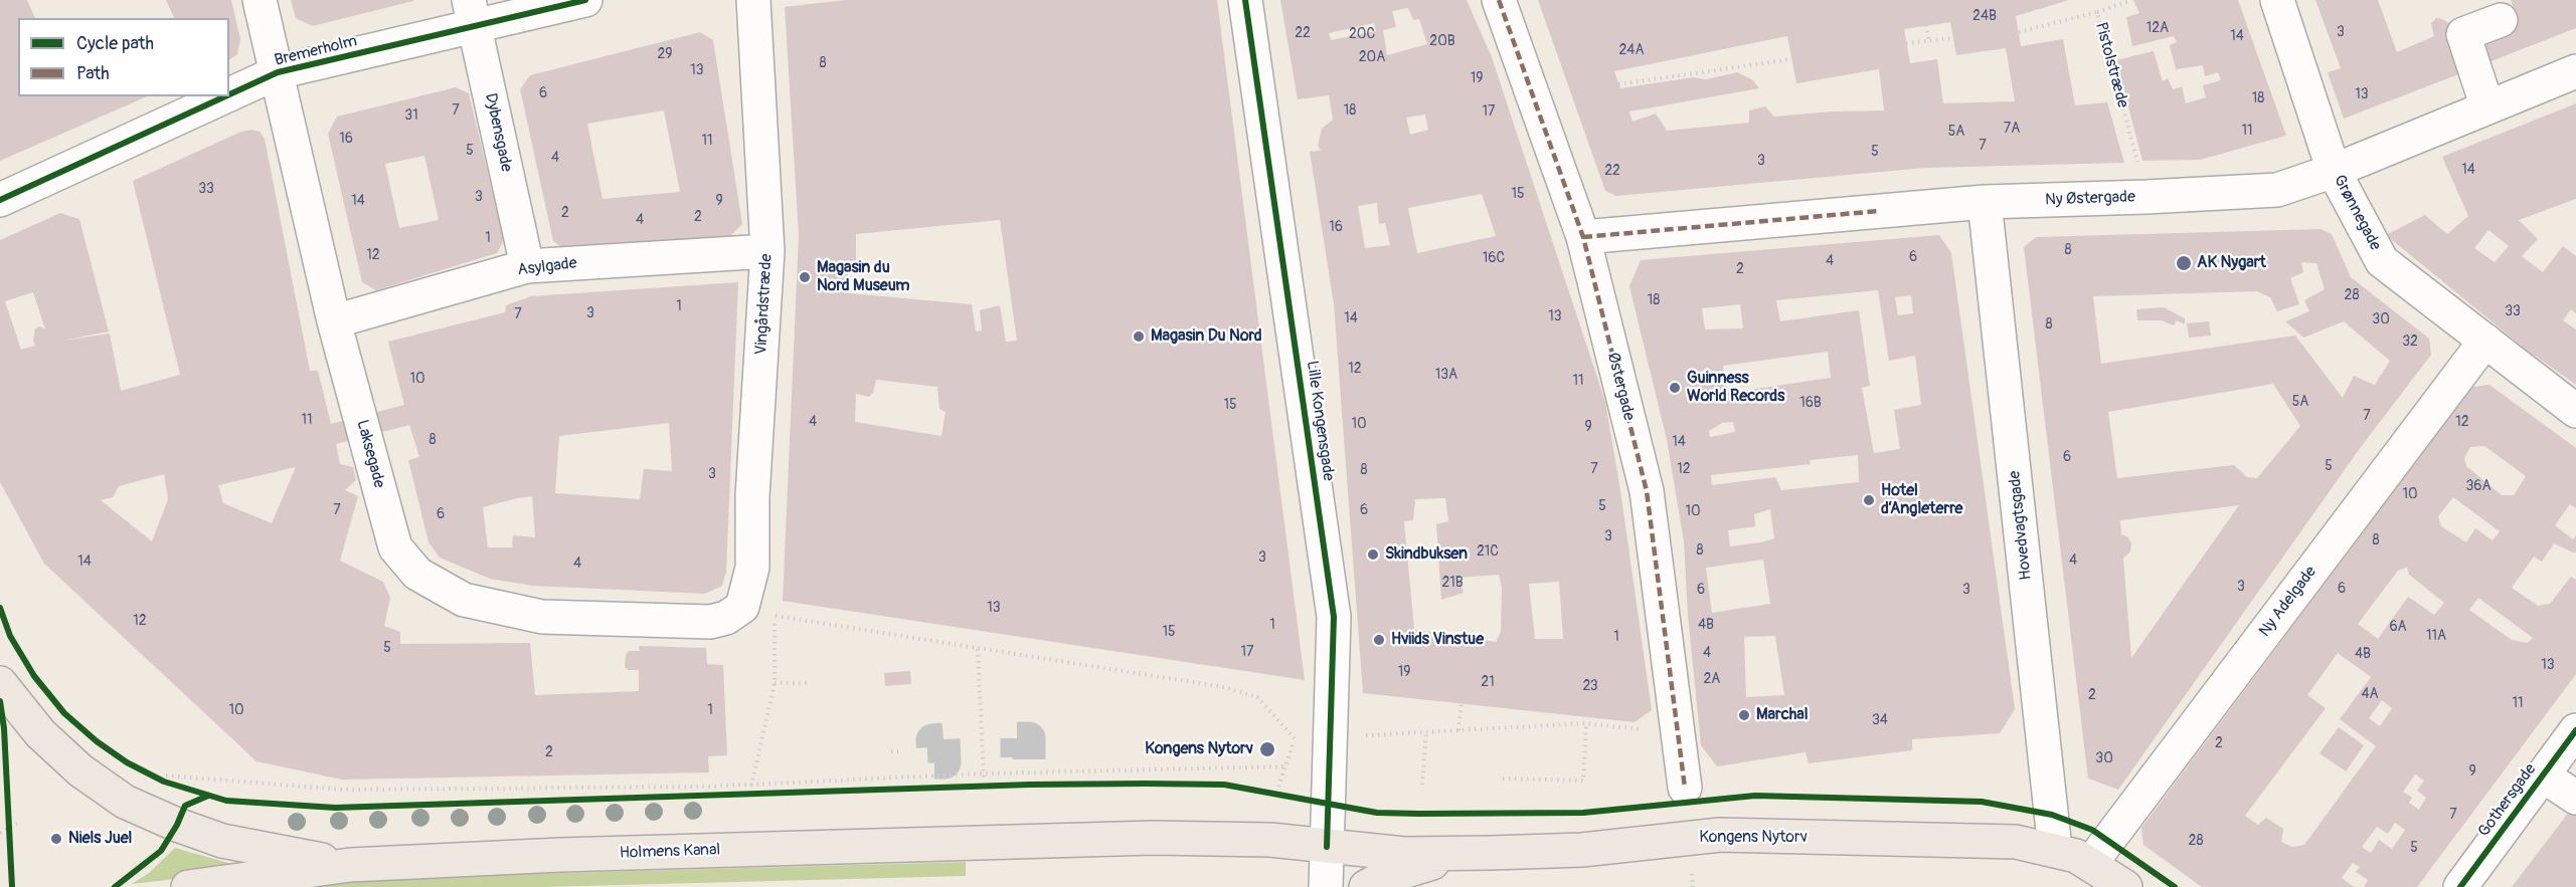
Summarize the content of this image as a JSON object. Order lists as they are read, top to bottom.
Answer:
{
  "streets": {
    "main road": ["Kongens Nytorv", "Holmens Kanal"],
    "street": [
      "Bremerholm",
      "Dybensgade",
      "Ny Østergade",
      "Grønnegade",
      "Asylgade",
      "Vingårdstræde",
      "Østergade",
      "Lille Kongensgade",
      "Laksegade",
      "Hovedvagtsgade",
      "Ny Adelgade",
      "Gothersgade"
    ],
    "path": ["Pistolstræde"]
  },
  "crossings": [
    ["Bremerholm", "Dybensgade"],
    ["Bremerholm", "Laksegade"],
    ["Pistolstræde", "Ny Østergade"],
    ["Dybensgade", "Asylgade"],
    ["Ny Østergade", "Grønnegade"],
    ["Ny Østergade", "Østergade"],
    ["Ny Østergade", "Hovedvagtsgade"],
    ["Grønnegade", "Ny Adelgade"],
    ["Asylgade", "Vingårdstræde"],
    ["Asylgade", "Laksegade"],
    ["Vingårdstræde", "Laksegade"],
    ["Lille Kongensgade", "Kongens Nytorv"],
    ["Hovedvagtsgade", "Kongens Nytorv"],
    ["Ny Adelgade", "Kongens Nytorv"],
    ["Kongens Nytorv", "Holmens Kanal"]
  ],
  "places": [
    "AK Nygart",
    "Magasin du Nord Museum",
    "Magasin Du Nord",
    "Guinness World Records",
    "Hotel d’Angleterre",
    "Skindbuksen",
    "Hviids Vinstue",
    "Marchal",
    "Kongens Nytorv",
    "Niels Juel"
  ],
  "house_numbers": [
    "24B",
    "12A",
    "3",
    "22",
    "20C",
    "14",
    "20B",
    "24A",
    "29",
    "20A",
    "8",
    "13",
    "19",
    "6",
    "13",
    "18",
    "7",
    "18",
    "17",
    "31",
    "7A",
    "11",
    "5A",
    "16",
    "11",
    "7",
    "5",
    "5",
    "4",
    "3",
    "14",
    "22",
    "33",
    "15",
    "3",
    "14",
    "9",
    "2",
    "2",
    "4",
    "16",
    "1",
    "8",
    "12",
    "6",
    "16C",
    "4",
    "2",
    "28",
    "18",
    "1",
    "33",
    "3",
    "7",
    "13",
    "14",
    "30",
    "8",
    "32",
    "12",
    "13A",
    "10",
    "11",
    "5A",
    "16B",
    "15",
    "7",
    "11",
    "4",
    "12",
    "10",
    "9",
    "8",
    "14",
    "6",
    "5",
    "7",
    "12",
    "8",
    "3",
    "36A",
    "10",
    "5",
    "7",
    "6",
    "10",
    "6",
    "3",
    "8",
    "8",
    "21C",
    "3",
    "4",
    "14",
    "4",
    "21B",
    "3",
    "6",
    "6",
    "3",
    "13",
    "12",
    "1",
    "4B",
    "6A",
    "15",
    "11A",
    "1",
    "5",
    "17",
    "4",
    "4B",
    "13",
    "19",
    "2A",
    "21",
    "23",
    "4A",
    "2",
    "11",
    "10",
    "1",
    "34",
    "2",
    "2",
    "30",
    "9",
    "7",
    "28",
    "5"
  ],
  "legend": ["Cycle path", "Path"]
}
